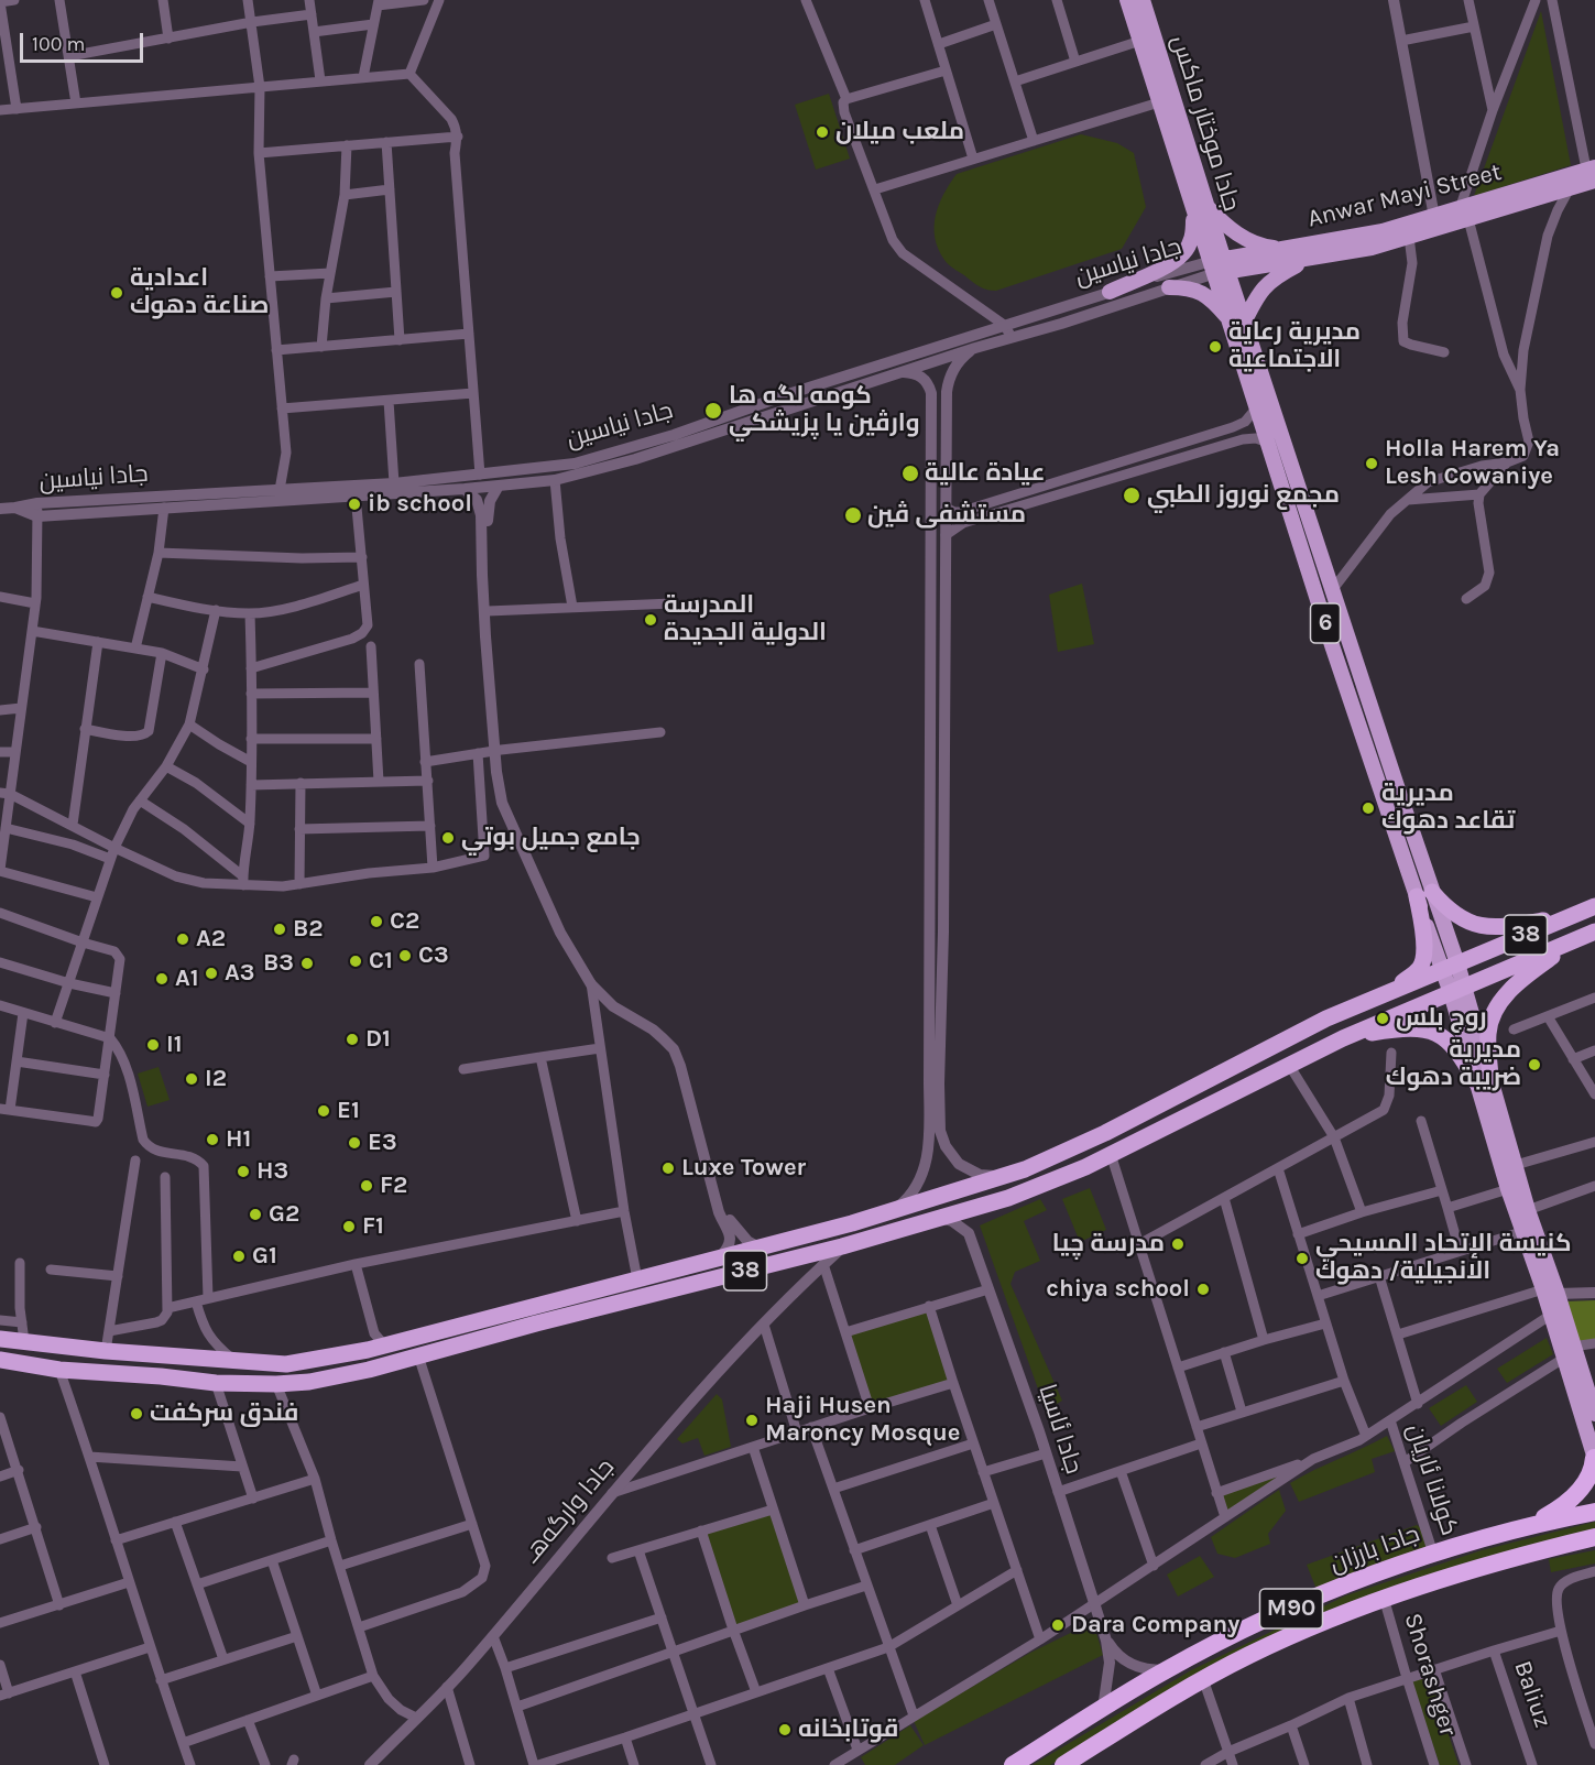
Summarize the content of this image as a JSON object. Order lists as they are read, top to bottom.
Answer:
{
  "streets": {
    "highway": ["38", "جادا بارزان", "M90"],
    "main road": ["جادا موختار ماكس", "Anwar Mayi Street", "6"],
    "street": [
      "جادا نیاسین",
      "جادا ئاسيا",
      "كولانا ئاريان",
      "جادا وارگه‌هـ",
      "Shorashger",
      "Baliuz"
    ]
  },
  "crossings": [
    ["جادا موختار ماكس", "Anwar Mayi Street"],
    ["جادا موختار ماكس", "جادا نیاسین"],
    ["جادا موختار ماكس", "6"],
    ["Anwar Mayi Street", "جادا نیاسین"],
    ["Anwar Mayi Street", "6"],
    ["جادا نیاسین", "6"],
    ["6", "38"],
    ["38", "جادا وارگه‌هـ"],
    ["كولانا ئاريان", "جادا بارزان"],
    ["جادا بارزان", "Shorashger"],
    ["Shorashger", "Baliuz"]
  ],
  "places": [
    "ملعب ميلان",
    "اعدادية صناعة دهوك",
    "مديرية رعاية الاجتماعية",
    "كومه لگه ها وارڤين يا پزيشكي",
    "Holla Harem Ya Lesh Cowaniye",
    "عيادة عالية",
    "مجمع نوروز الطبي",
    "ib school",
    "مستشفى ڤين",
    "المدرسة الدولية الجديدة",
    "مديرية تقاعد دهوك",
    "جامع جميل بوتي",
    "C2",
    "B2",
    "A2",
    "C3",
    "C1",
    "B3",
    "A3",
    "A1",
    "روج بلس",
    "D1",
    "I1",
    "مديرية ضريبة دهوك",
    "I2",
    "E1",
    "H1",
    "E3",
    "Luxe Tower",
    "H3",
    "F2",
    "G2",
    "F1",
    "مدرسة چيا",
    "G1",
    "كنيسة الإتحاد المسيحي الانجيلية/ دهوك",
    "chiya school",
    "فندق سركفت",
    "Haji Husen Maroncy Mosque",
    "Dara Company",
    "قوتابخانه"
  ],
  "scale_bar": "100 m"
}
